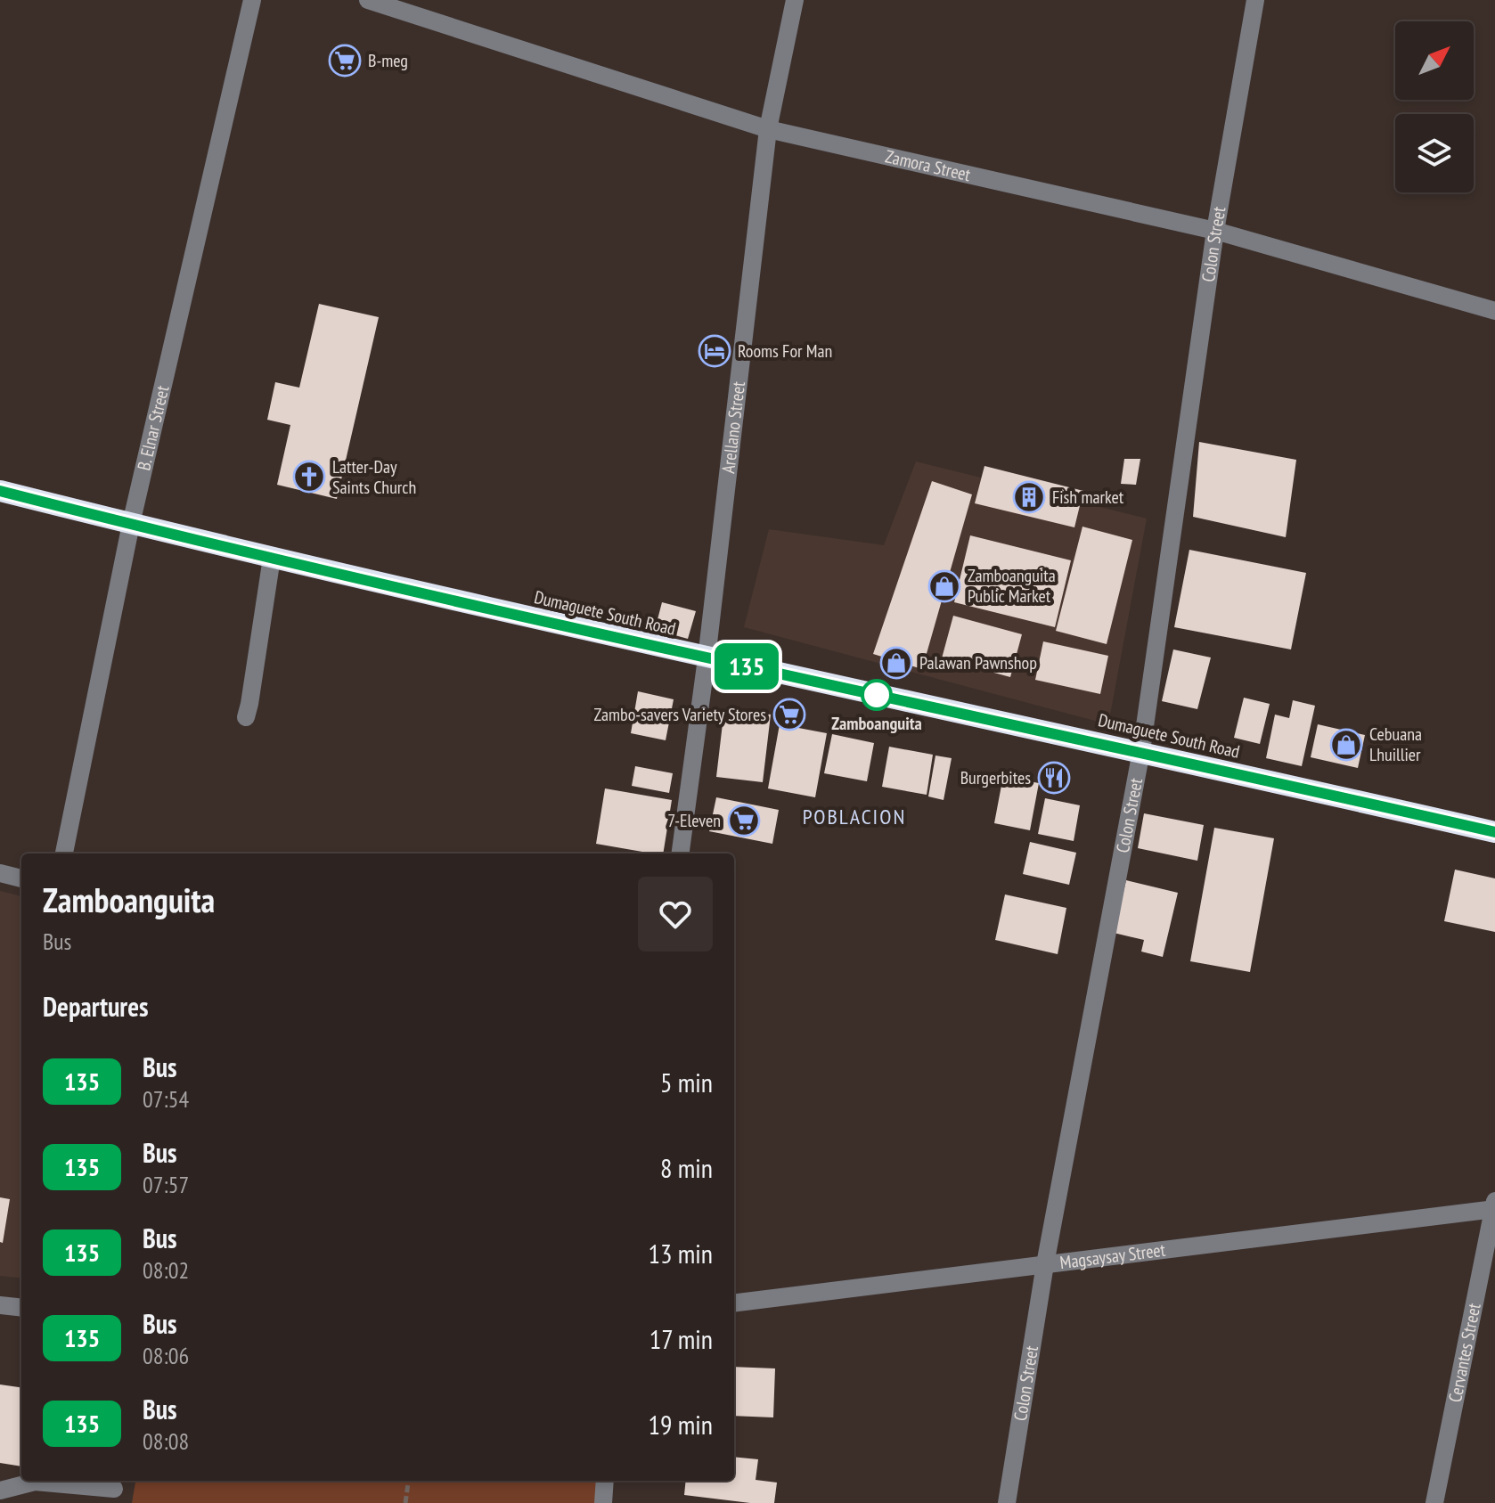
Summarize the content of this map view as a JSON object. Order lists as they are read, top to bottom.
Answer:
{
  "streets": {
    "highway": ["Dumaguete South Road"],
    "street": [
      "Zamora Street",
      "Colon Street",
      "B. Elnar Street",
      "Arellano Street",
      "Magsaysay Street",
      "Cervantes Street"
    ]
  },
  "crossings": [
    ["Zamora Street", "Colon Street"],
    ["Zamora Street", "Arellano Street"],
    ["Colon Street", "Dumaguete South Road"],
    ["Colon Street", "Magsaysay Street"],
    ["B. Elnar Street", "Dumaguete South Road"],
    ["Arellano Street", "Dumaguete South Road"],
    ["Magsaysay Street", "Cervantes Street"]
  ],
  "districts": ["POBLACION"],
  "places": {
    "supermarket": ["B-meg", "Zambo-savers Variety Stores", "7-Eleven"],
    "hotel": ["Rooms For Man"],
    "church": ["Latter-Day Saints Church"],
    "building": ["Fish market"],
    "shop": ["Zamboanguita Public Market", "Palawan Pawnshop", "Cebuana Lhuillier"],
    "other": ["Zamboanguita"],
    "restaurant": ["Burgerbites"]
  },
  "lines": ["bus line 135"],
  "north": "top right",
  "page": {
    "on_map": "135",
    "heading": [
      ["Zamboanguita", "Bus"],
      "Departures"
    ],
    "list": [
      {
        "mark": "135",
        "name": "Bus",
        "note": "07:54",
        "value": "5 min"
      },
      {
        "mark": "135",
        "name": "Bus",
        "note": "07:57",
        "value": "8 min"
      },
      {
        "mark": "135",
        "name": "Bus",
        "note": "08:02",
        "value": "13 min"
      },
      {
        "mark": "135",
        "name": "Bus",
        "note": "08:06",
        "value": "17 min"
      },
      {
        "mark": "135",
        "name": "Bus",
        "note": "08:08",
        "value": "19 min"
      }
    ]
  }
}
